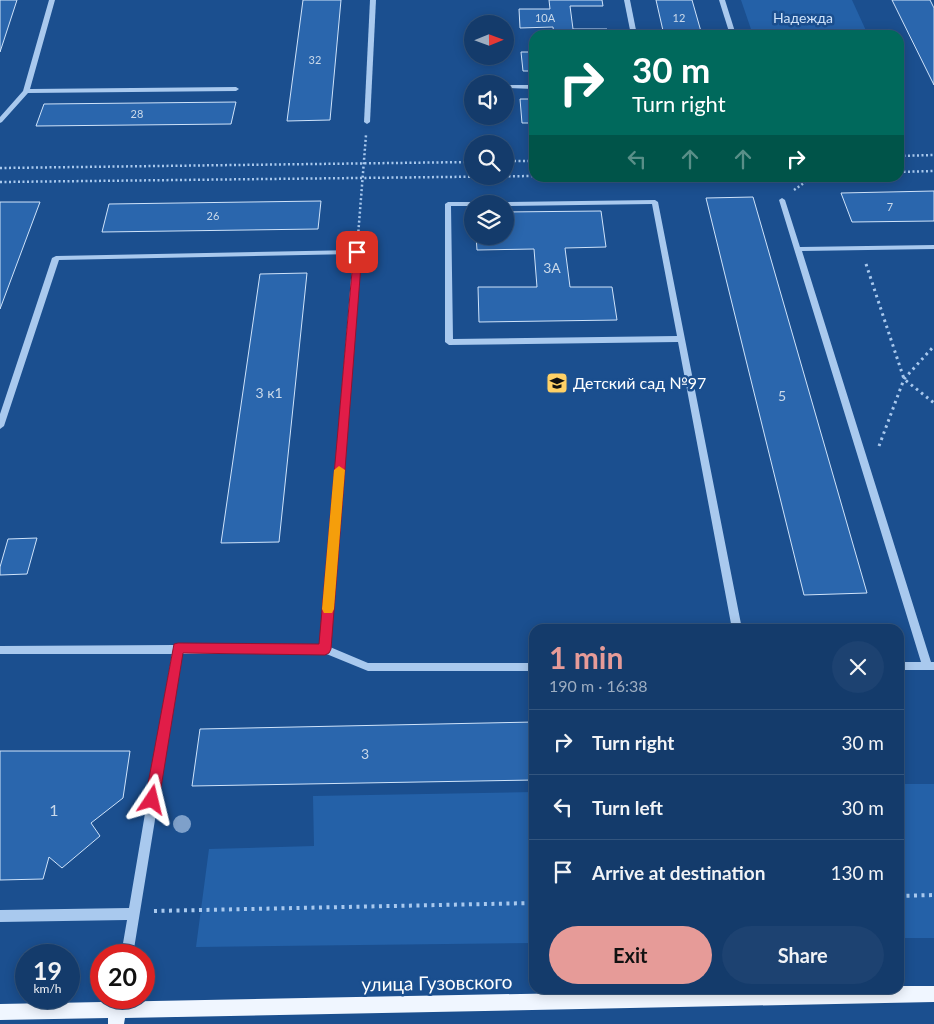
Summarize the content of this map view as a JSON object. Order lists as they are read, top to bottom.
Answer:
{
  "streets": {
    "main road": ["улица Гузовского"]
  },
  "parks": ["Надежда"],
  "places": {
    "school or university": ["Детский сад №97"]
  },
  "house_numbers": [
    "10А",
    "12",
    "32",
    "28",
    "7",
    "26",
    "3А",
    "3 к1",
    "5",
    "3",
    "1"
  ],
  "north": "right",
  "page": {
    "turn": ["30 m", "Turn right"],
    "heading": ["1 min", "190 m · 16:38"],
    "list": [
      {
        "name": "Turn right",
        "value": "30 m"
      },
      {
        "name": "Turn left",
        "value": "30 m"
      },
      {
        "name": "Arrive at destination",
        "value": "130 m"
      }
    ],
    "buttons": ["Exit", "Share"],
    "speed": "19 km/h",
    "limit": "20"
  }
}
